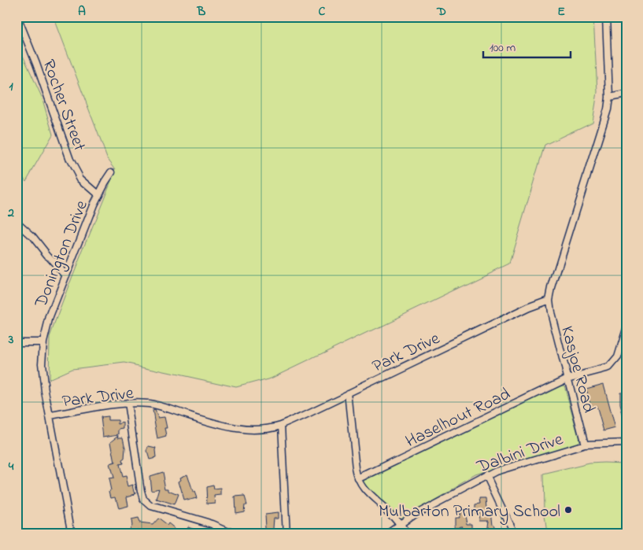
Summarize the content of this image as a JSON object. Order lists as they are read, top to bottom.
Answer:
{
  "streets": {
    "street": [
      "Rocher Street",
      "Donington Drive",
      "Park Drive",
      "Kasjoe Road",
      "Haselhout Road",
      "Dalbini Drive"
    ]
  },
  "crossings": [
    ["Rocher Street", "Donington Drive"],
    ["Donington Drive", "Park Drive"],
    ["Park Drive", "Kasjoe Road"],
    ["Kasjoe Road", "Haselhout Road"],
    ["Kasjoe Road", "Dalbini Drive"]
  ],
  "places": ["Mulbarton Primary School"],
  "scale_bar": "100 m",
  "grid": {
    "columns": [
      "A",
      "B",
      "C",
      "D",
      "E"
    ],
    "rows": [
      "1",
      "2",
      "3",
      "4"
    ]
  }
}
